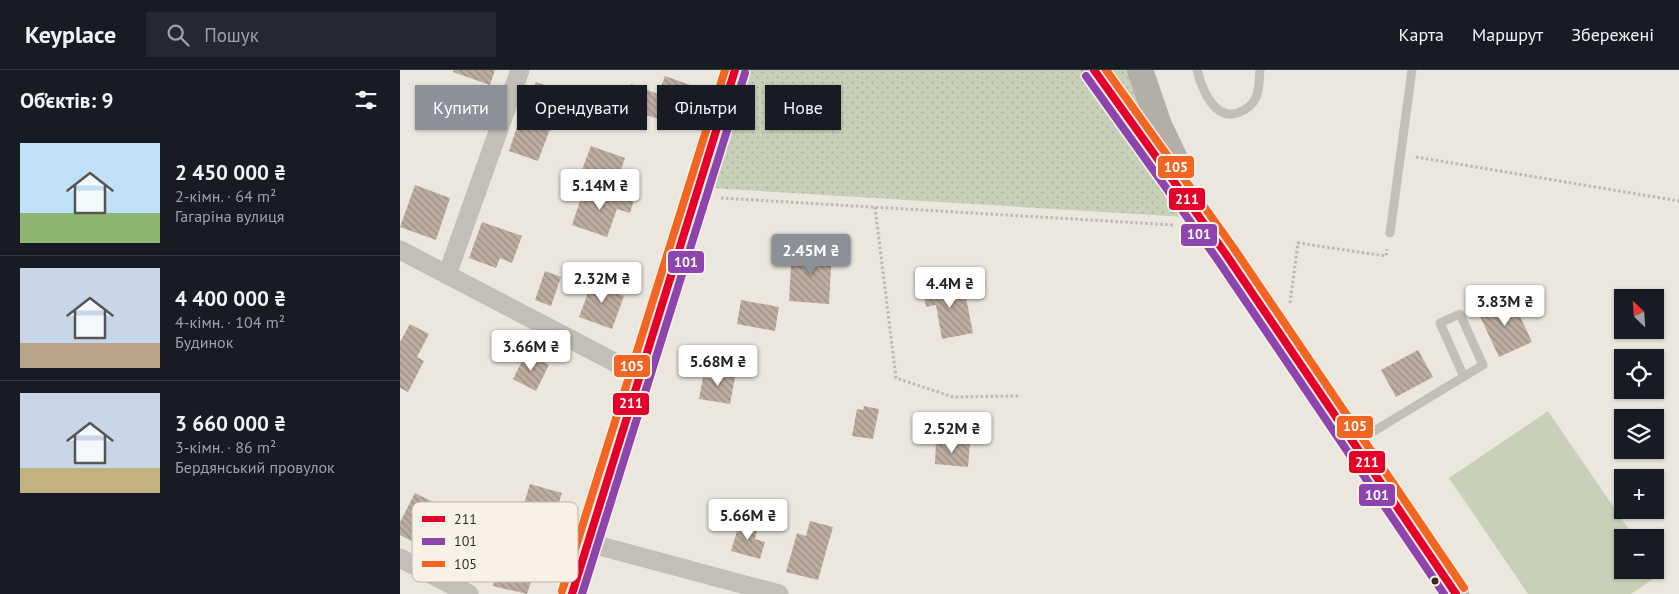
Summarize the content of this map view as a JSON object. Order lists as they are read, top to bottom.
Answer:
{
  "lines": ["transit line 211", "transit line 105", "transit line 101"],
  "legend": ["211", "101", "105"],
  "north": "top left",
  "page": {
    "header": "Keyplace",
    "search": "Пошук",
    "nav": ["Карта", "Маршрут", "Збережені"],
    "heading": "Об’єктів: 9",
    "chip": [
      "Купити",
      "Орендувати",
      "Фільтри",
      "Нове"
    ],
    "list": [
      {
        "name": "2 450 000 ₴",
        "note": "2-кімн. · 64 m² · Гагаріна вулиця"
      },
      {
        "name": "4 400 000 ₴",
        "note": "4-кімн. · 104 m² · Будинок"
      },
      {
        "name": "3 660 000 ₴",
        "note": "3-кімн. · 86 m² · Бердянський провулок"
      }
    ],
    "price": [
      "5.14M ₴",
      "2.45M ₴",
      "2.32M ₴",
      "4.4M ₴",
      "3.83M ₴",
      "3.66M ₴",
      "5.68M ₴",
      "2.52M ₴",
      "5.66M ₴"
    ],
    "map_buttons": ["+", "−"]
  }
}
